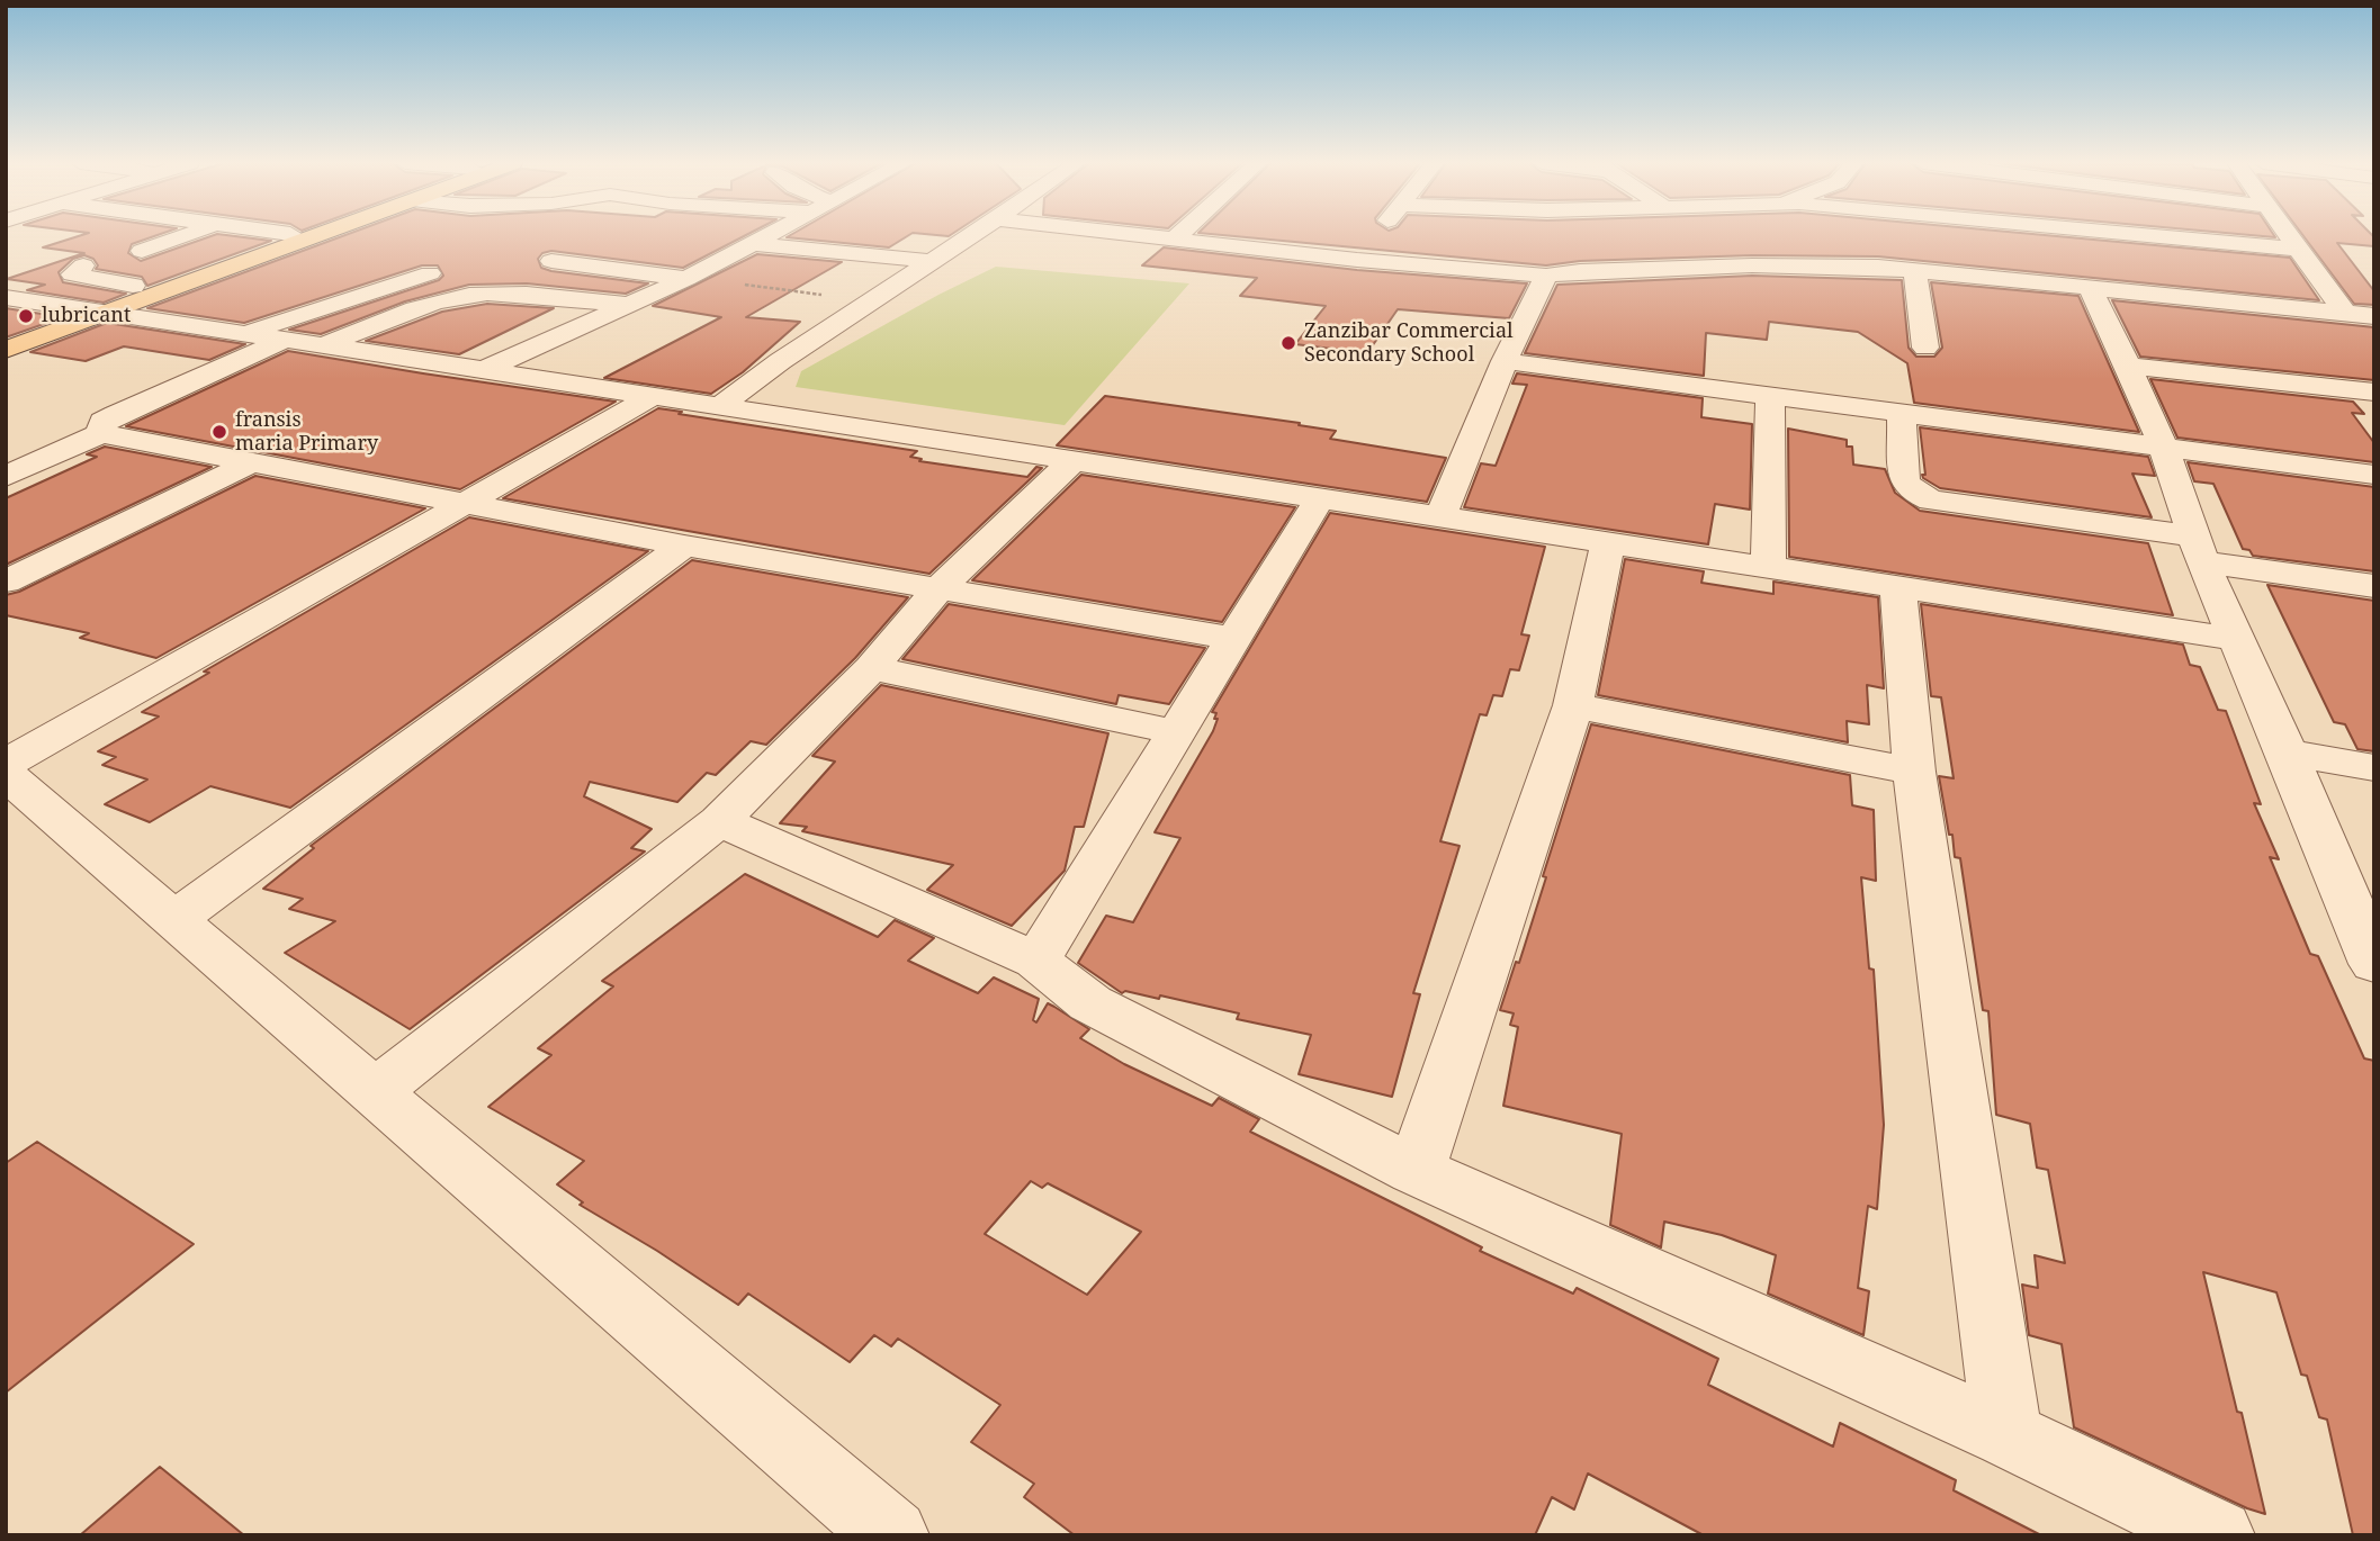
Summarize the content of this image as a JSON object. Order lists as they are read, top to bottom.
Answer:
{
  "places": ["lubricant", "Zanzibar Commercial Secondary School", "fransis maria Primary"]
}
